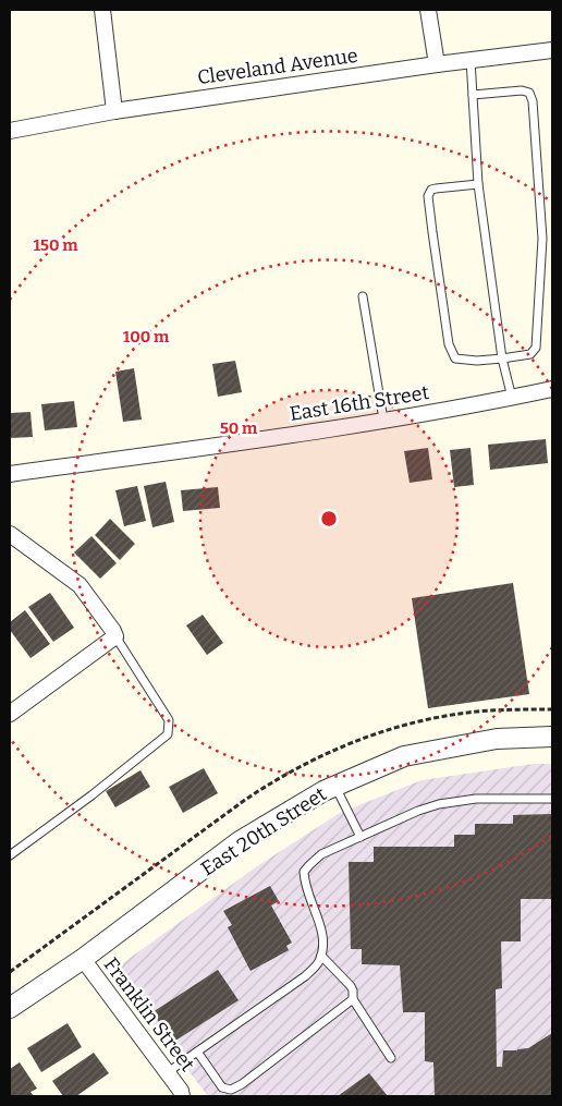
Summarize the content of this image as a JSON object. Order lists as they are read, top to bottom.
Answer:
{
  "streets": {
    "street": [
      "Cleveland Avenue",
      "East 16th Street",
      "East 20th Street",
      "Franklin Street"
    ]
  },
  "crossings": [
    ["East 20th Street", "Franklin Street"]
  ],
  "rings": ["150 m", "100 m", "50 m"]
}
